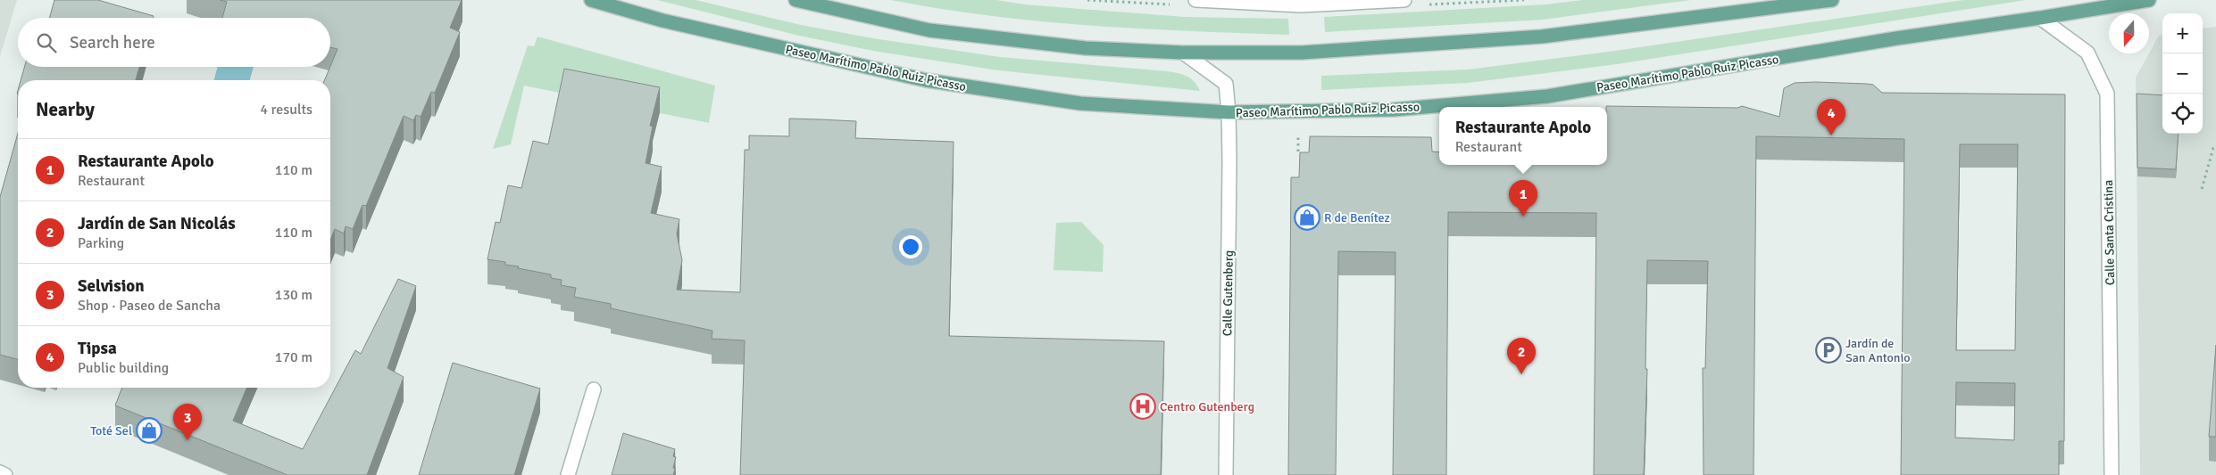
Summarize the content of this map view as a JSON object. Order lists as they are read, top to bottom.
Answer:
{
  "streets": {
    "main road": ["Paseo Marítimo Pablo Ruiz Picasso"],
    "street": ["Calle Santa Cristina", "Calle Gutenberg"]
  },
  "crossings": [
    ["Paseo Marítimo Pablo Ruiz Picasso", "Calle Santa Cristina"],
    ["Paseo Marítimo Pablo Ruiz Picasso", "Calle Gutenberg"]
  ],
  "places": {
    "shop": ["R de Benítez", "Toté Sel"],
    "parking": ["Jardín de San Antonio"],
    "hospital": ["Centro Gutenberg"]
  },
  "north": "bottom",
  "page": {
    "map_buttons": ["+", "−"],
    "search": "Search here",
    "heading": ["Nearby", "4 results"],
    "pins": [
      "4",
      "1",
      "2",
      "3"
    ],
    "popup": ["Restaurante Apolo", "Restaurant"],
    "list": [
      {
        "mark": "1",
        "name": "Restaurante Apolo",
        "note": "Restaurant",
        "value": "110 m"
      },
      {
        "mark": "2",
        "name": "Jardín de San Nicolás",
        "note": "Parking",
        "value": "110 m"
      },
      {
        "mark": "3",
        "name": "Selvision",
        "note": "Shop · Paseo de Sancha",
        "value": "130 m"
      },
      {
        "mark": "4",
        "name": "Tipsa",
        "note": "Public building",
        "value": "170 m"
      }
    ]
  }
}
